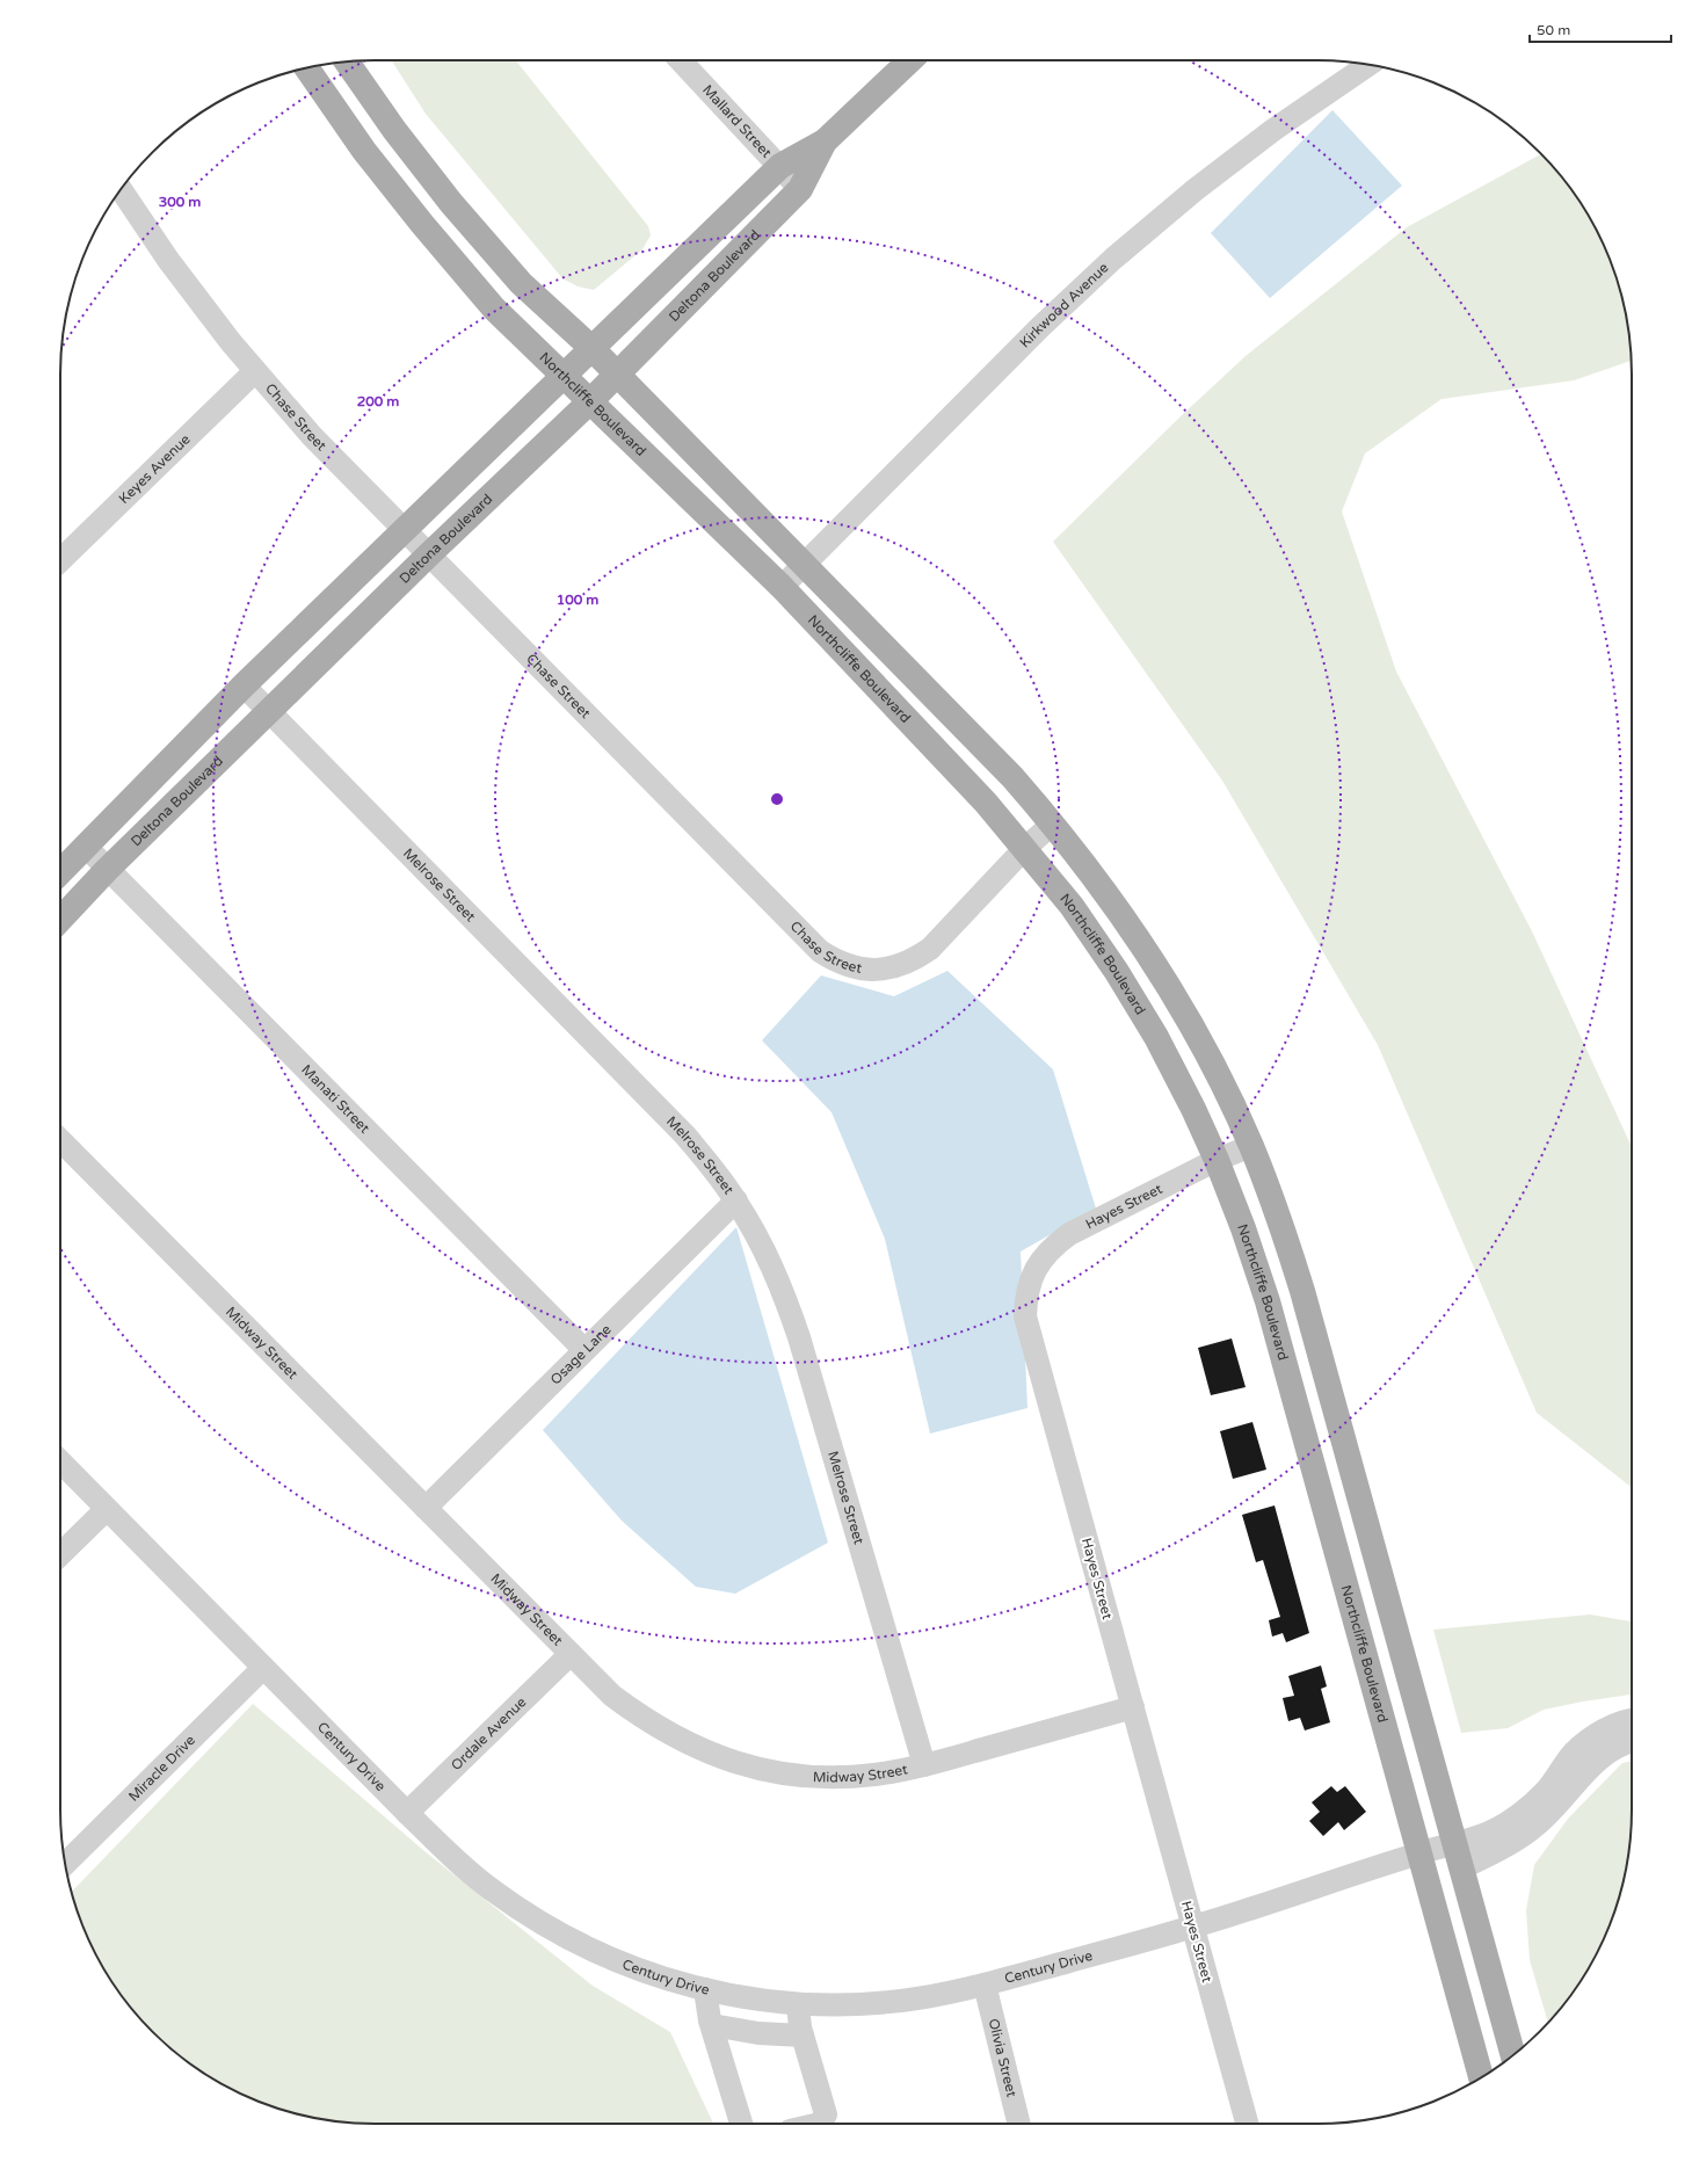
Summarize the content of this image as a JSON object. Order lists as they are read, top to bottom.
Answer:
{
  "streets": {
    "main road": ["Deltona Boulevard", "Northcliffe Boulevard"],
    "street": [
      "Mallard Street",
      "Kirkwood Avenue",
      "Chase Street",
      "Keyes Avenue",
      "Melrose Street",
      "Manati Street",
      "Hayes Street",
      "Midway Street",
      "Osage Lane",
      "Ordale Avenue",
      "Century Drive",
      "Miracle Drive",
      "Olivia Street"
    ]
  },
  "crossings": [
    ["Mallard Street", "Deltona Boulevard"],
    ["Deltona Boulevard", "Northcliffe Boulevard"],
    ["Deltona Boulevard", "Chase Street"],
    ["Deltona Boulevard", "Melrose Street"],
    ["Deltona Boulevard", "Manati Street"],
    ["Kirkwood Avenue", "Northcliffe Boulevard"],
    ["Northcliffe Boulevard", "Chase Street"],
    ["Northcliffe Boulevard", "Hayes Street"],
    ["Northcliffe Boulevard", "Century Drive"],
    ["Chase Street", "Keyes Avenue"],
    ["Melrose Street", "Midway Street"],
    ["Melrose Street", "Osage Lane"],
    ["Manati Street", "Osage Lane"],
    ["Hayes Street", "Midway Street"],
    ["Hayes Street", "Century Drive"],
    ["Midway Street", "Osage Lane"],
    ["Midway Street", "Ordale Avenue"],
    ["Ordale Avenue", "Century Drive"],
    ["Century Drive", "Miracle Drive"],
    ["Century Drive", "Olivia Street"]
  ],
  "scale_bar": "50 m",
  "rings": ["300 m", "200 m", "100 m"]
}
